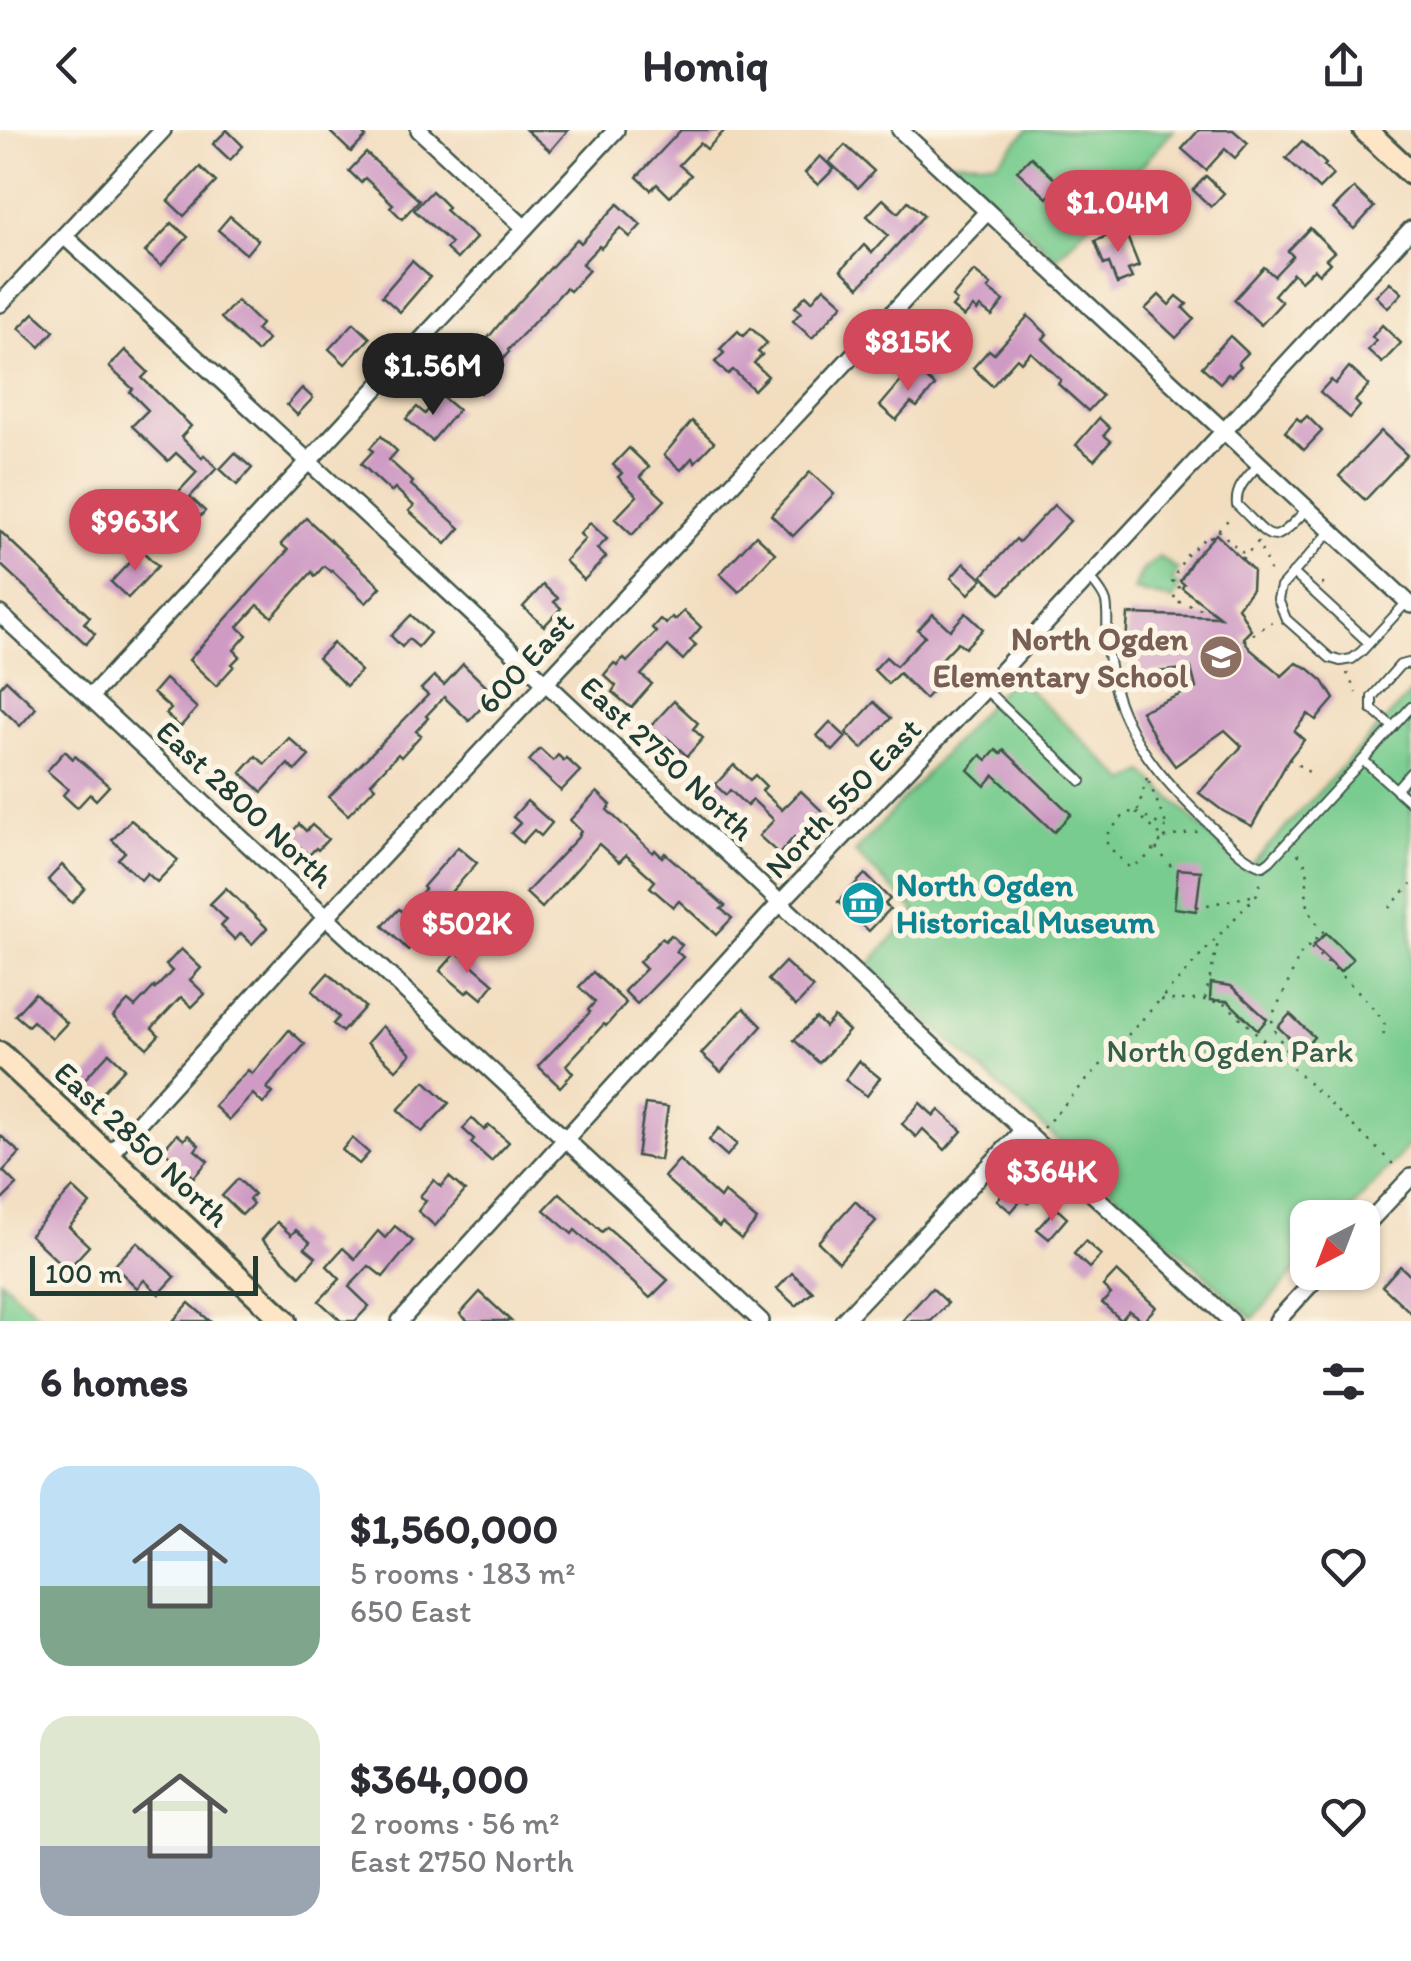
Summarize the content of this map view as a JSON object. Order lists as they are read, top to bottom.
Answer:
{
  "streets": {
    "street": [
      "600 East",
      "East 2750 North",
      "North 550 East",
      "East 2800 North",
      "East 2850 North"
    ]
  },
  "crossings": [
    ["600 East", "East 2750 North"],
    ["600 East", "East 2800 North"],
    ["600 East", "East 2850 North"],
    ["East 2750 North", "North 550 East"],
    ["North 550 East", "East 2800 North"]
  ],
  "parks": ["North Ogden Park"],
  "places": {
    "school or university": ["North Ogden Elementary School"],
    "museum": ["North Ogden Historical Museum"]
  },
  "scale_bar": "100 m",
  "north": "bottom left",
  "page": {
    "header": "Homiq",
    "price": [
      "$1.04M",
      "$815K",
      "$1.56M",
      "$963K",
      "$502K",
      "$364K"
    ],
    "scale": "100 m",
    "heading": "6 homes",
    "list": [
      {
        "name": "$1,560,000",
        "note": "5 rooms · 183 m² · 650 East"
      },
      {
        "name": "$364,000",
        "note": "2 rooms · 56 m² · East 2750 North"
      }
    ]
  }
}
